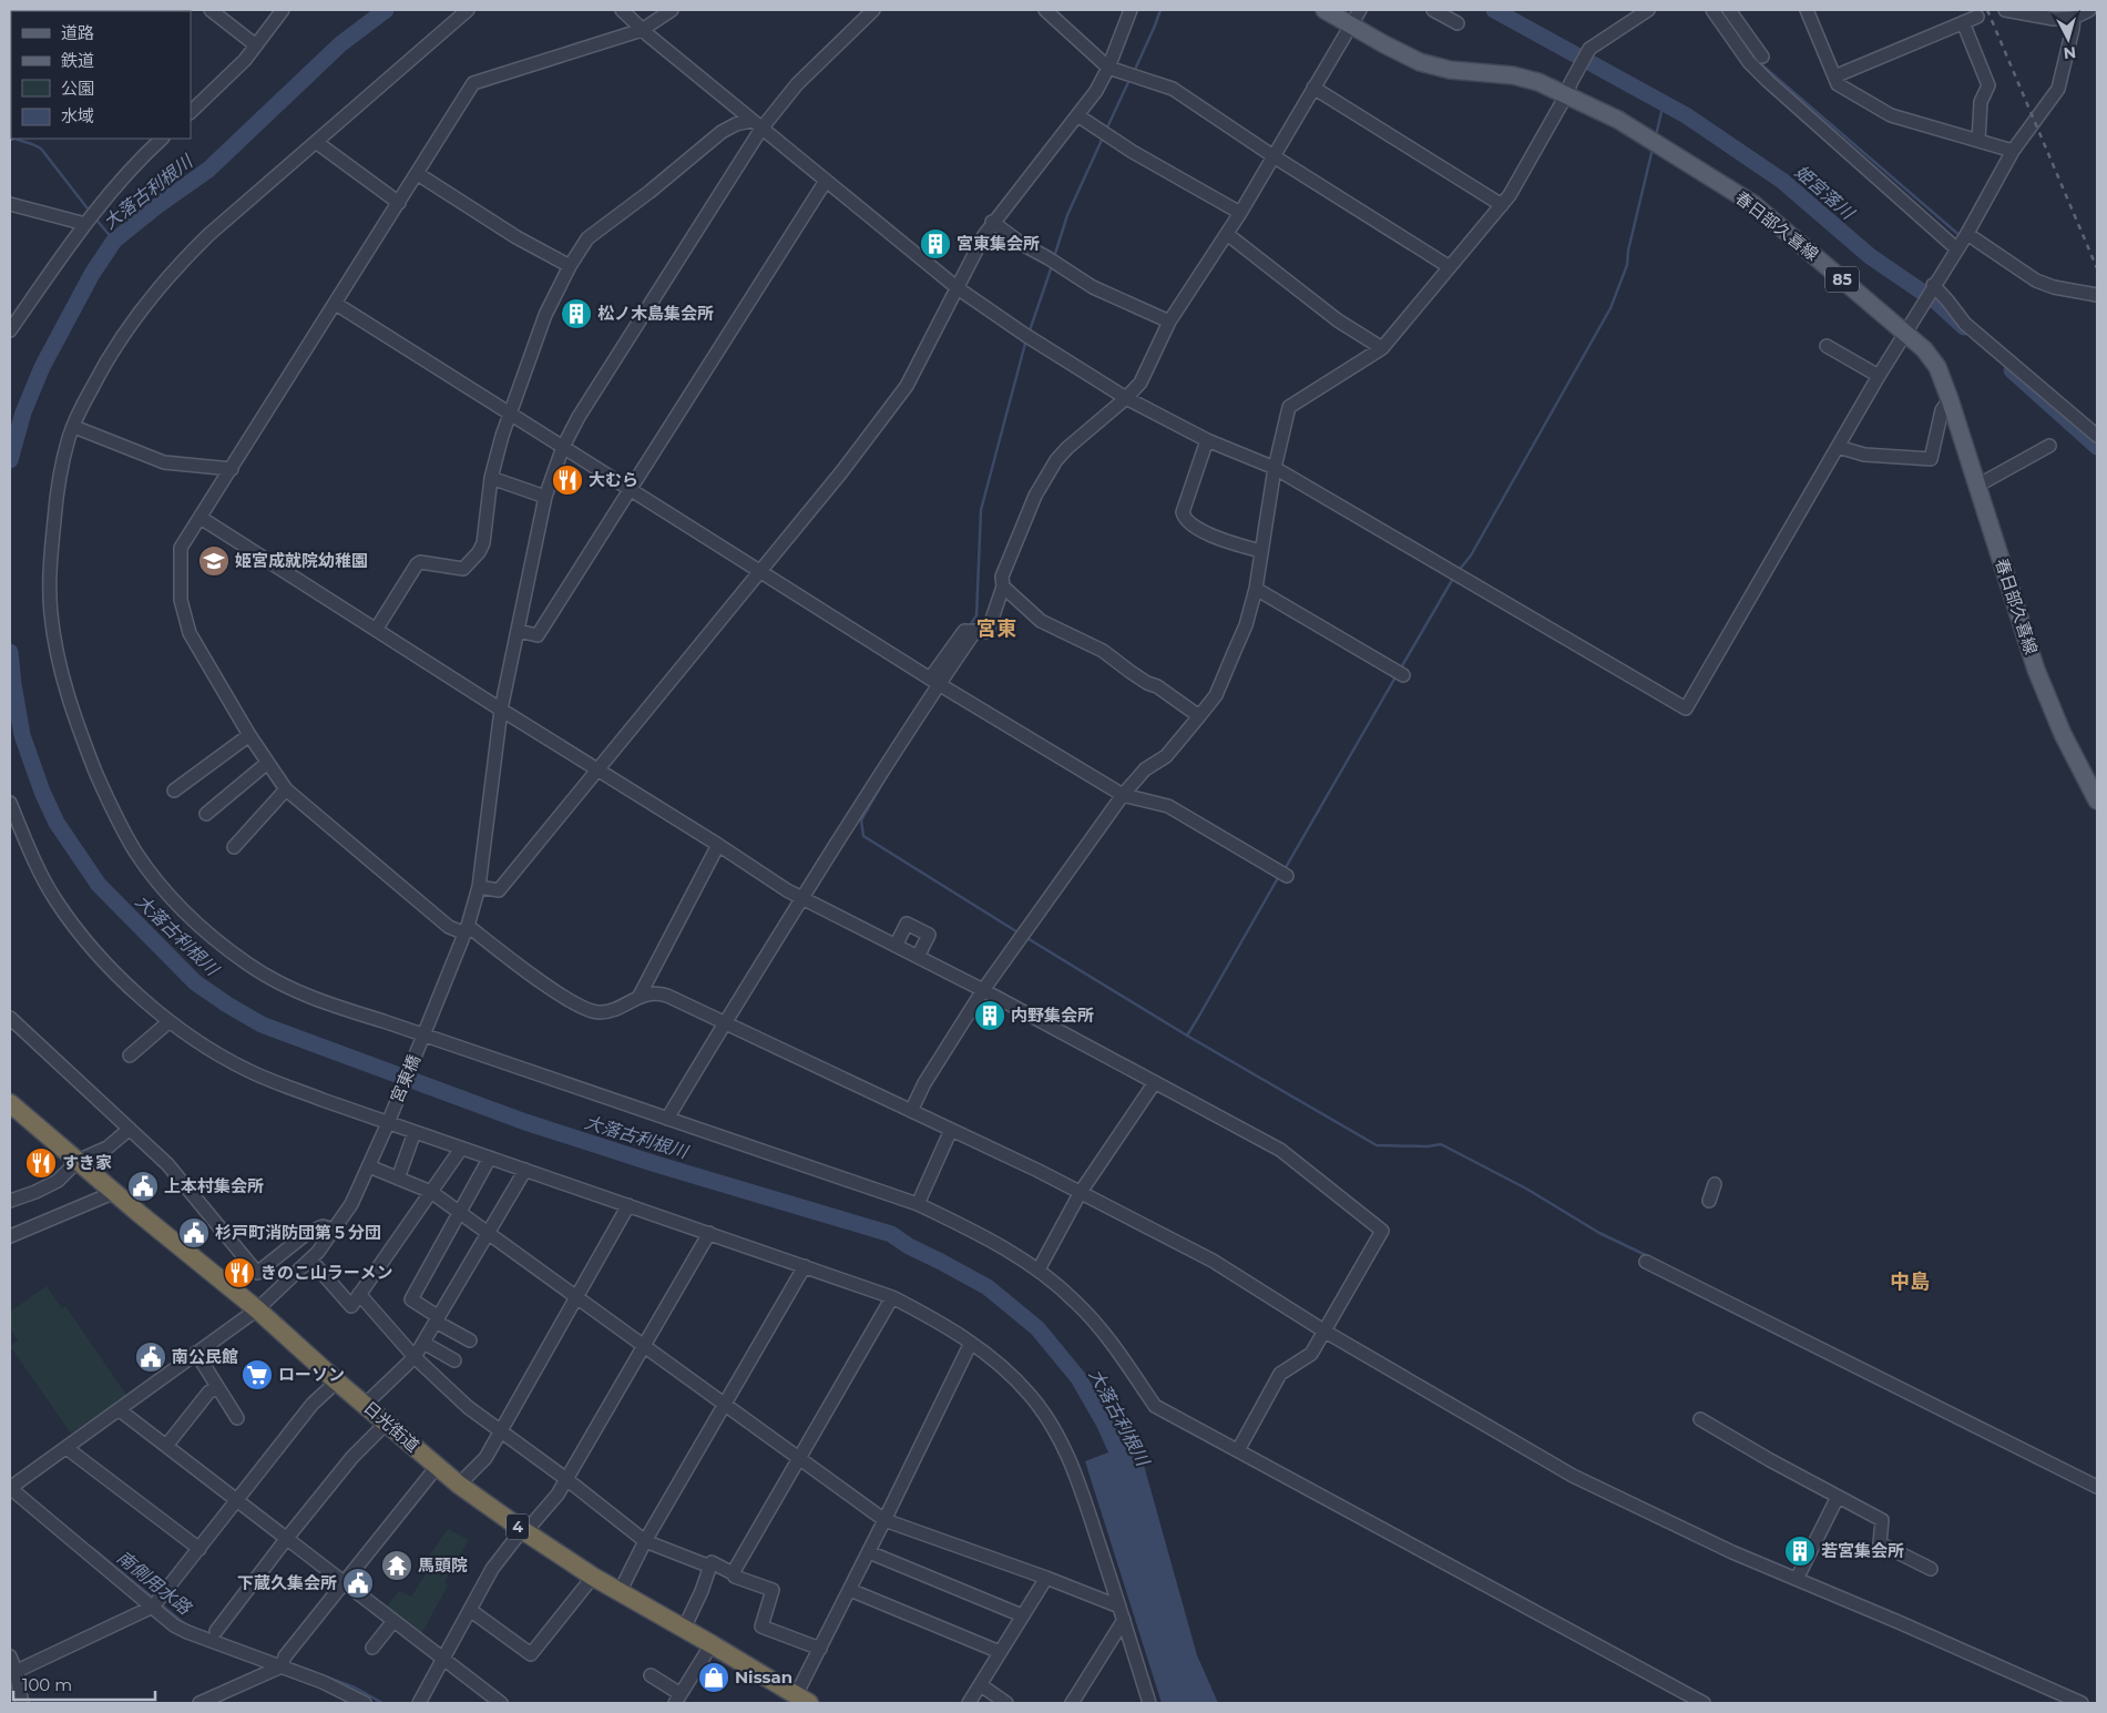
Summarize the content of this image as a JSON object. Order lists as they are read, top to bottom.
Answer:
{
  "streets": {
    "highway": ["日光街道", "4"],
    "main road": ["春日部久喜線", "85"],
    "street": ["宮東橋"]
  },
  "crossings": [
    ["宮東橋", "日光街道"]
  ],
  "districts": ["宮東", "中島"],
  "water": ["大落古利根川", "姫宮落川", "南側用水路"],
  "places": {
    "building": [
      "宮東集会所",
      "松ノ木島集会所",
      "内野集会所",
      "若宮集会所"
    ],
    "restaurant": ["大むら", "すき家", "きのこ山ラーメン"],
    "school or university": ["姫宮成就院幼稚園"],
    "public building": [
      "上本村集会所",
      "杉戸町消防団第５分団",
      "南公民館",
      "下蔵久集会所"
    ],
    "supermarket": ["ローソン"],
    "temple": ["馬頭院"],
    "shop": ["Nissan"]
  },
  "legend": [
    "道路",
    "鉄道",
    "公園",
    "水域"
  ],
  "scale_bar": "100 m",
  "north": "bottom"
}
